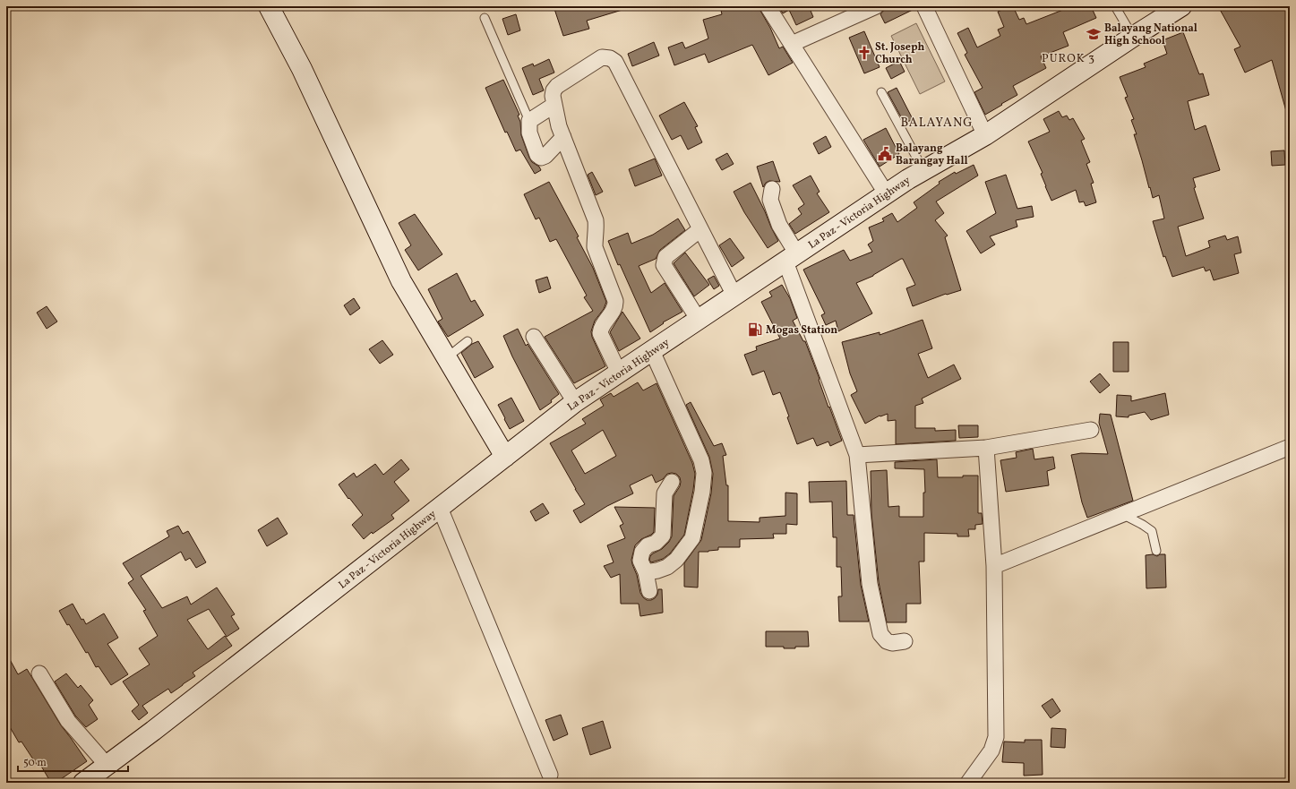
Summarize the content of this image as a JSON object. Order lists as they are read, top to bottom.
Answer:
{
  "streets": {
    "main road": ["La Paz - Victoria Highway"]
  },
  "districts": ["PUROK 3", "BALAYANG"],
  "places": {
    "school or university": ["Balayang National High School"],
    "church": ["St. Joseph Church"],
    "public building": ["Balayang Barangay Hall"],
    "fuel station": ["Mogas Station"]
  },
  "scale_bar": "50 m"
}
